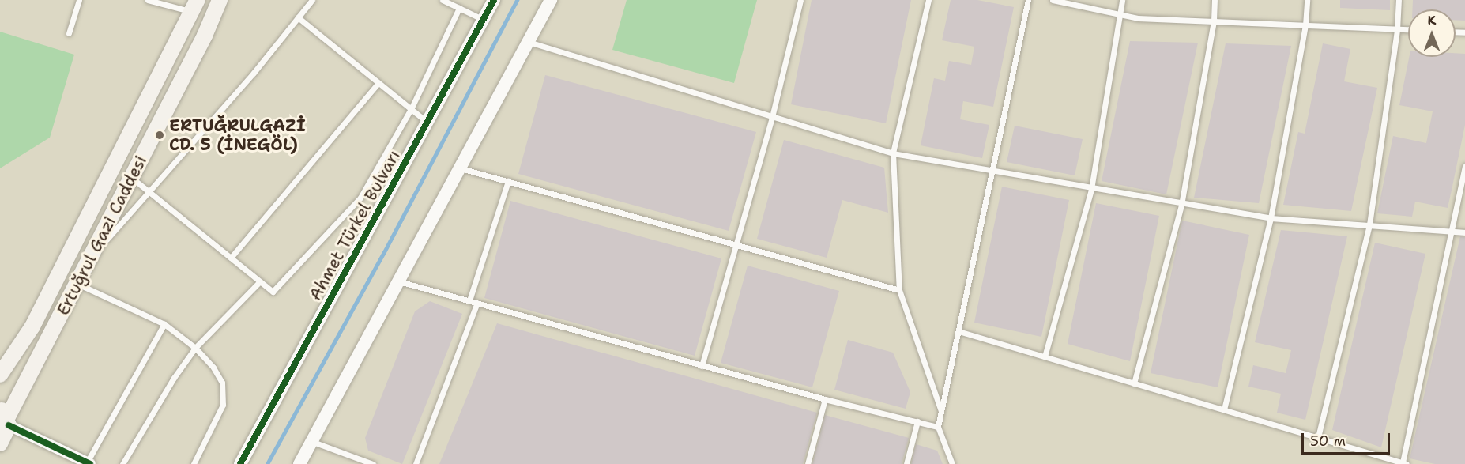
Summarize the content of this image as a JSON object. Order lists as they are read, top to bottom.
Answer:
{
  "streets": {
    "main road": ["Ertuğrul Gazi Caddesi"],
    "street": ["Ahmet Türkel Bulvarı"]
  },
  "places": ["ERTUĞRULGAZİ CD. 5 (İNEGÖL)"],
  "scale_bar": "50 m",
  "north": "top"
}
